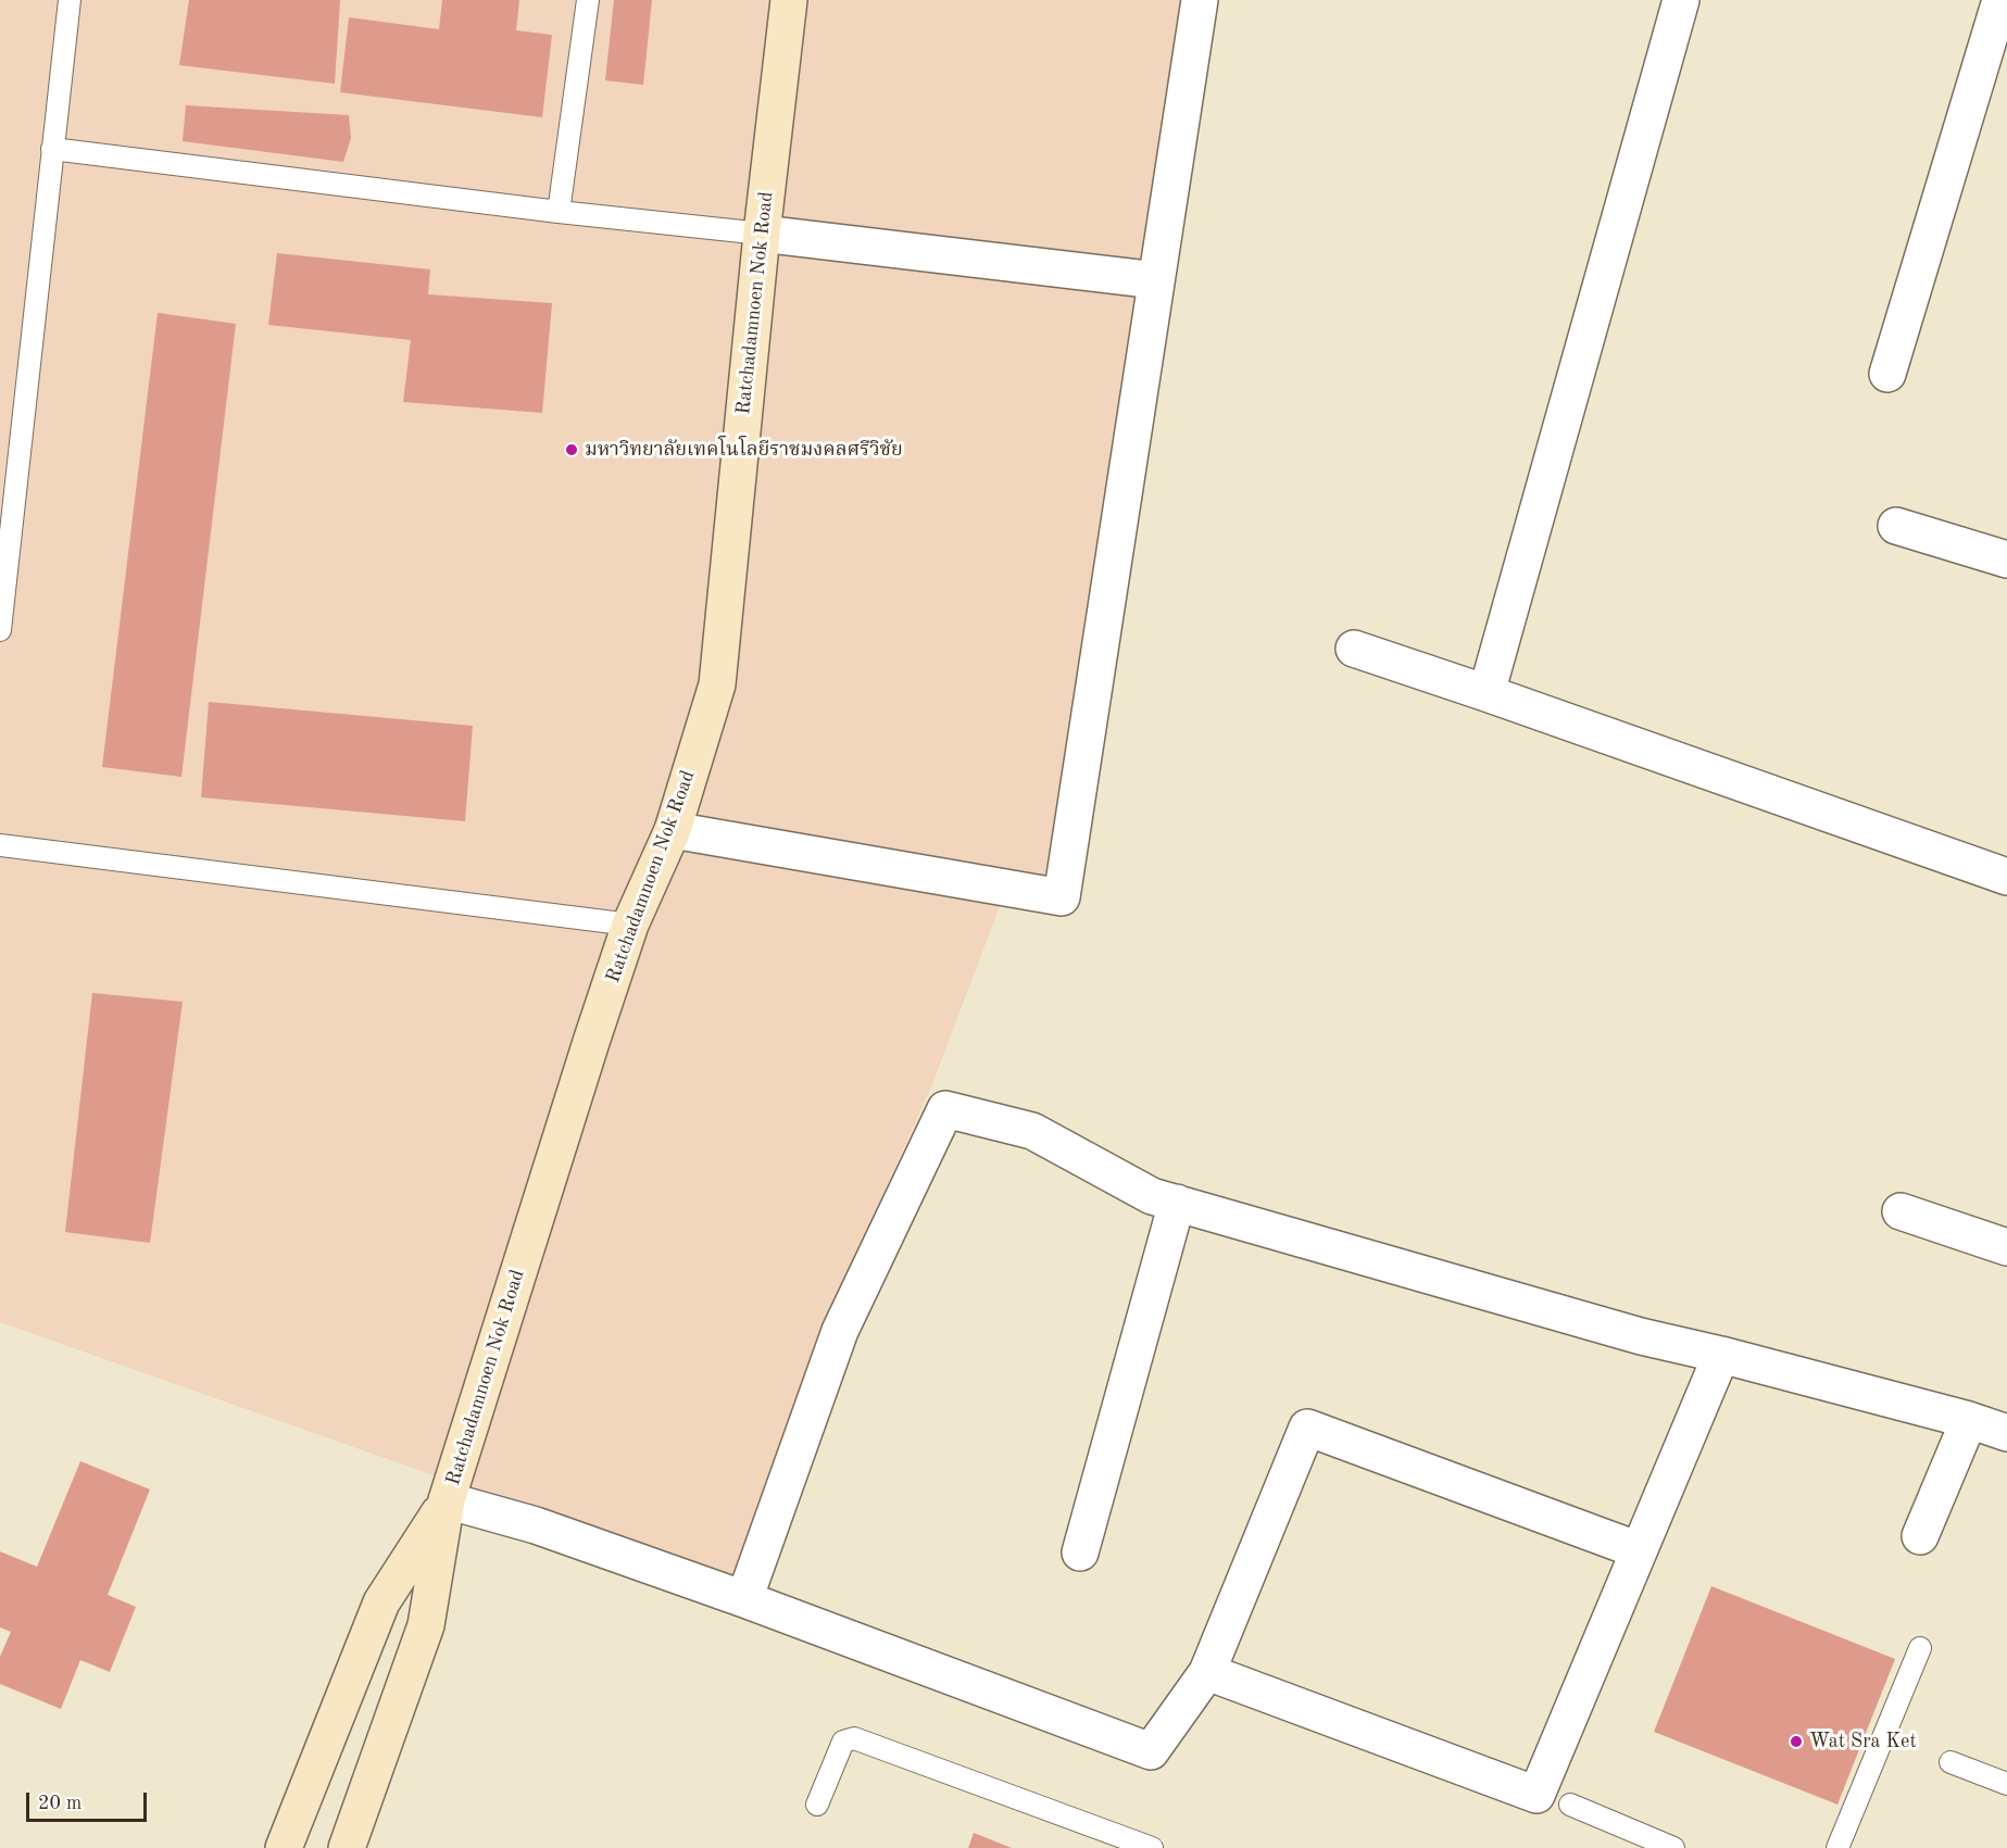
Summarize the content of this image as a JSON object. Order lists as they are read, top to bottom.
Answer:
{
  "streets": {
    "street": ["Ratchadamnoen Nok Road"]
  },
  "places": ["มหาวิทยาลัยเทคโนโลยีราชมงคลศรีวิชัย", "Wat Sra Ket"],
  "scale_bar": "20 m"
}
